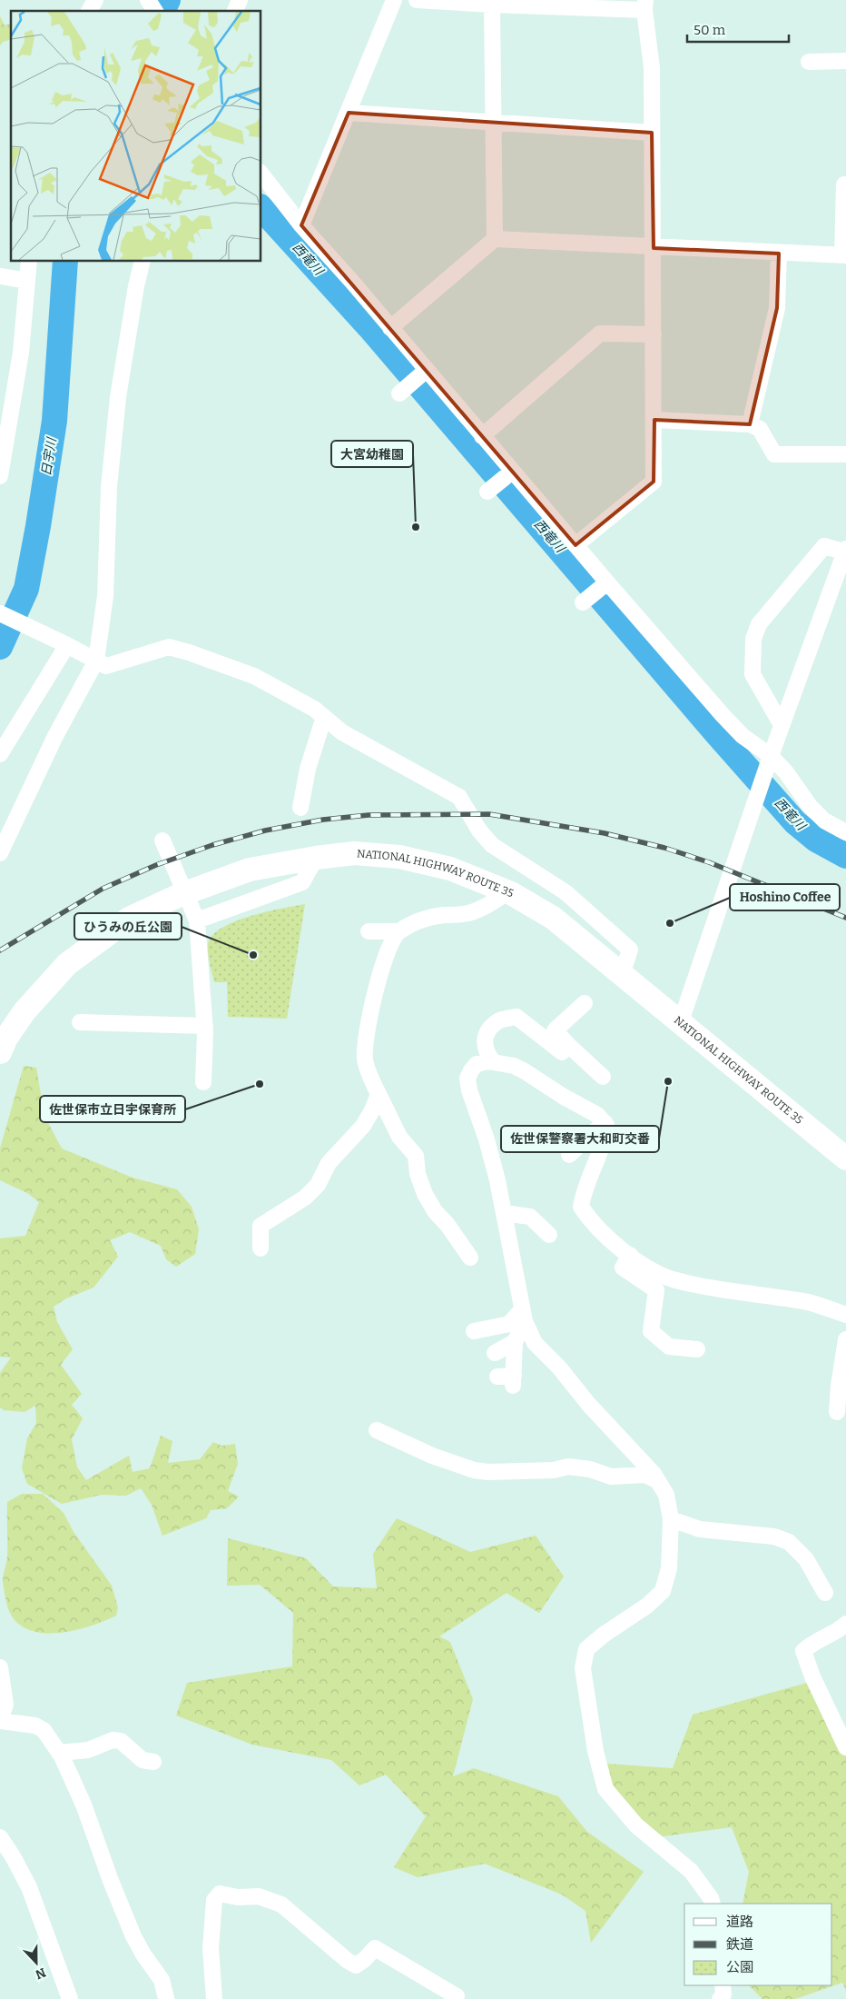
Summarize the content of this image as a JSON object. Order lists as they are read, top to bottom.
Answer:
{
  "streets": {
    "highway": ["NATIONAL HIGHWAY ROUTE 35"]
  },
  "water": ["西竜川", "日宇川"],
  "places": [
    "大宮幼稚園",
    "Hoshino Coffee",
    "ひうみの丘公園",
    "佐世保警察署大和町交番",
    "佐世保市立日宇保育所"
  ],
  "legend": ["道路", "鉄道", "公園"],
  "scale_bar": "50 m",
  "north": "bottom"
}
